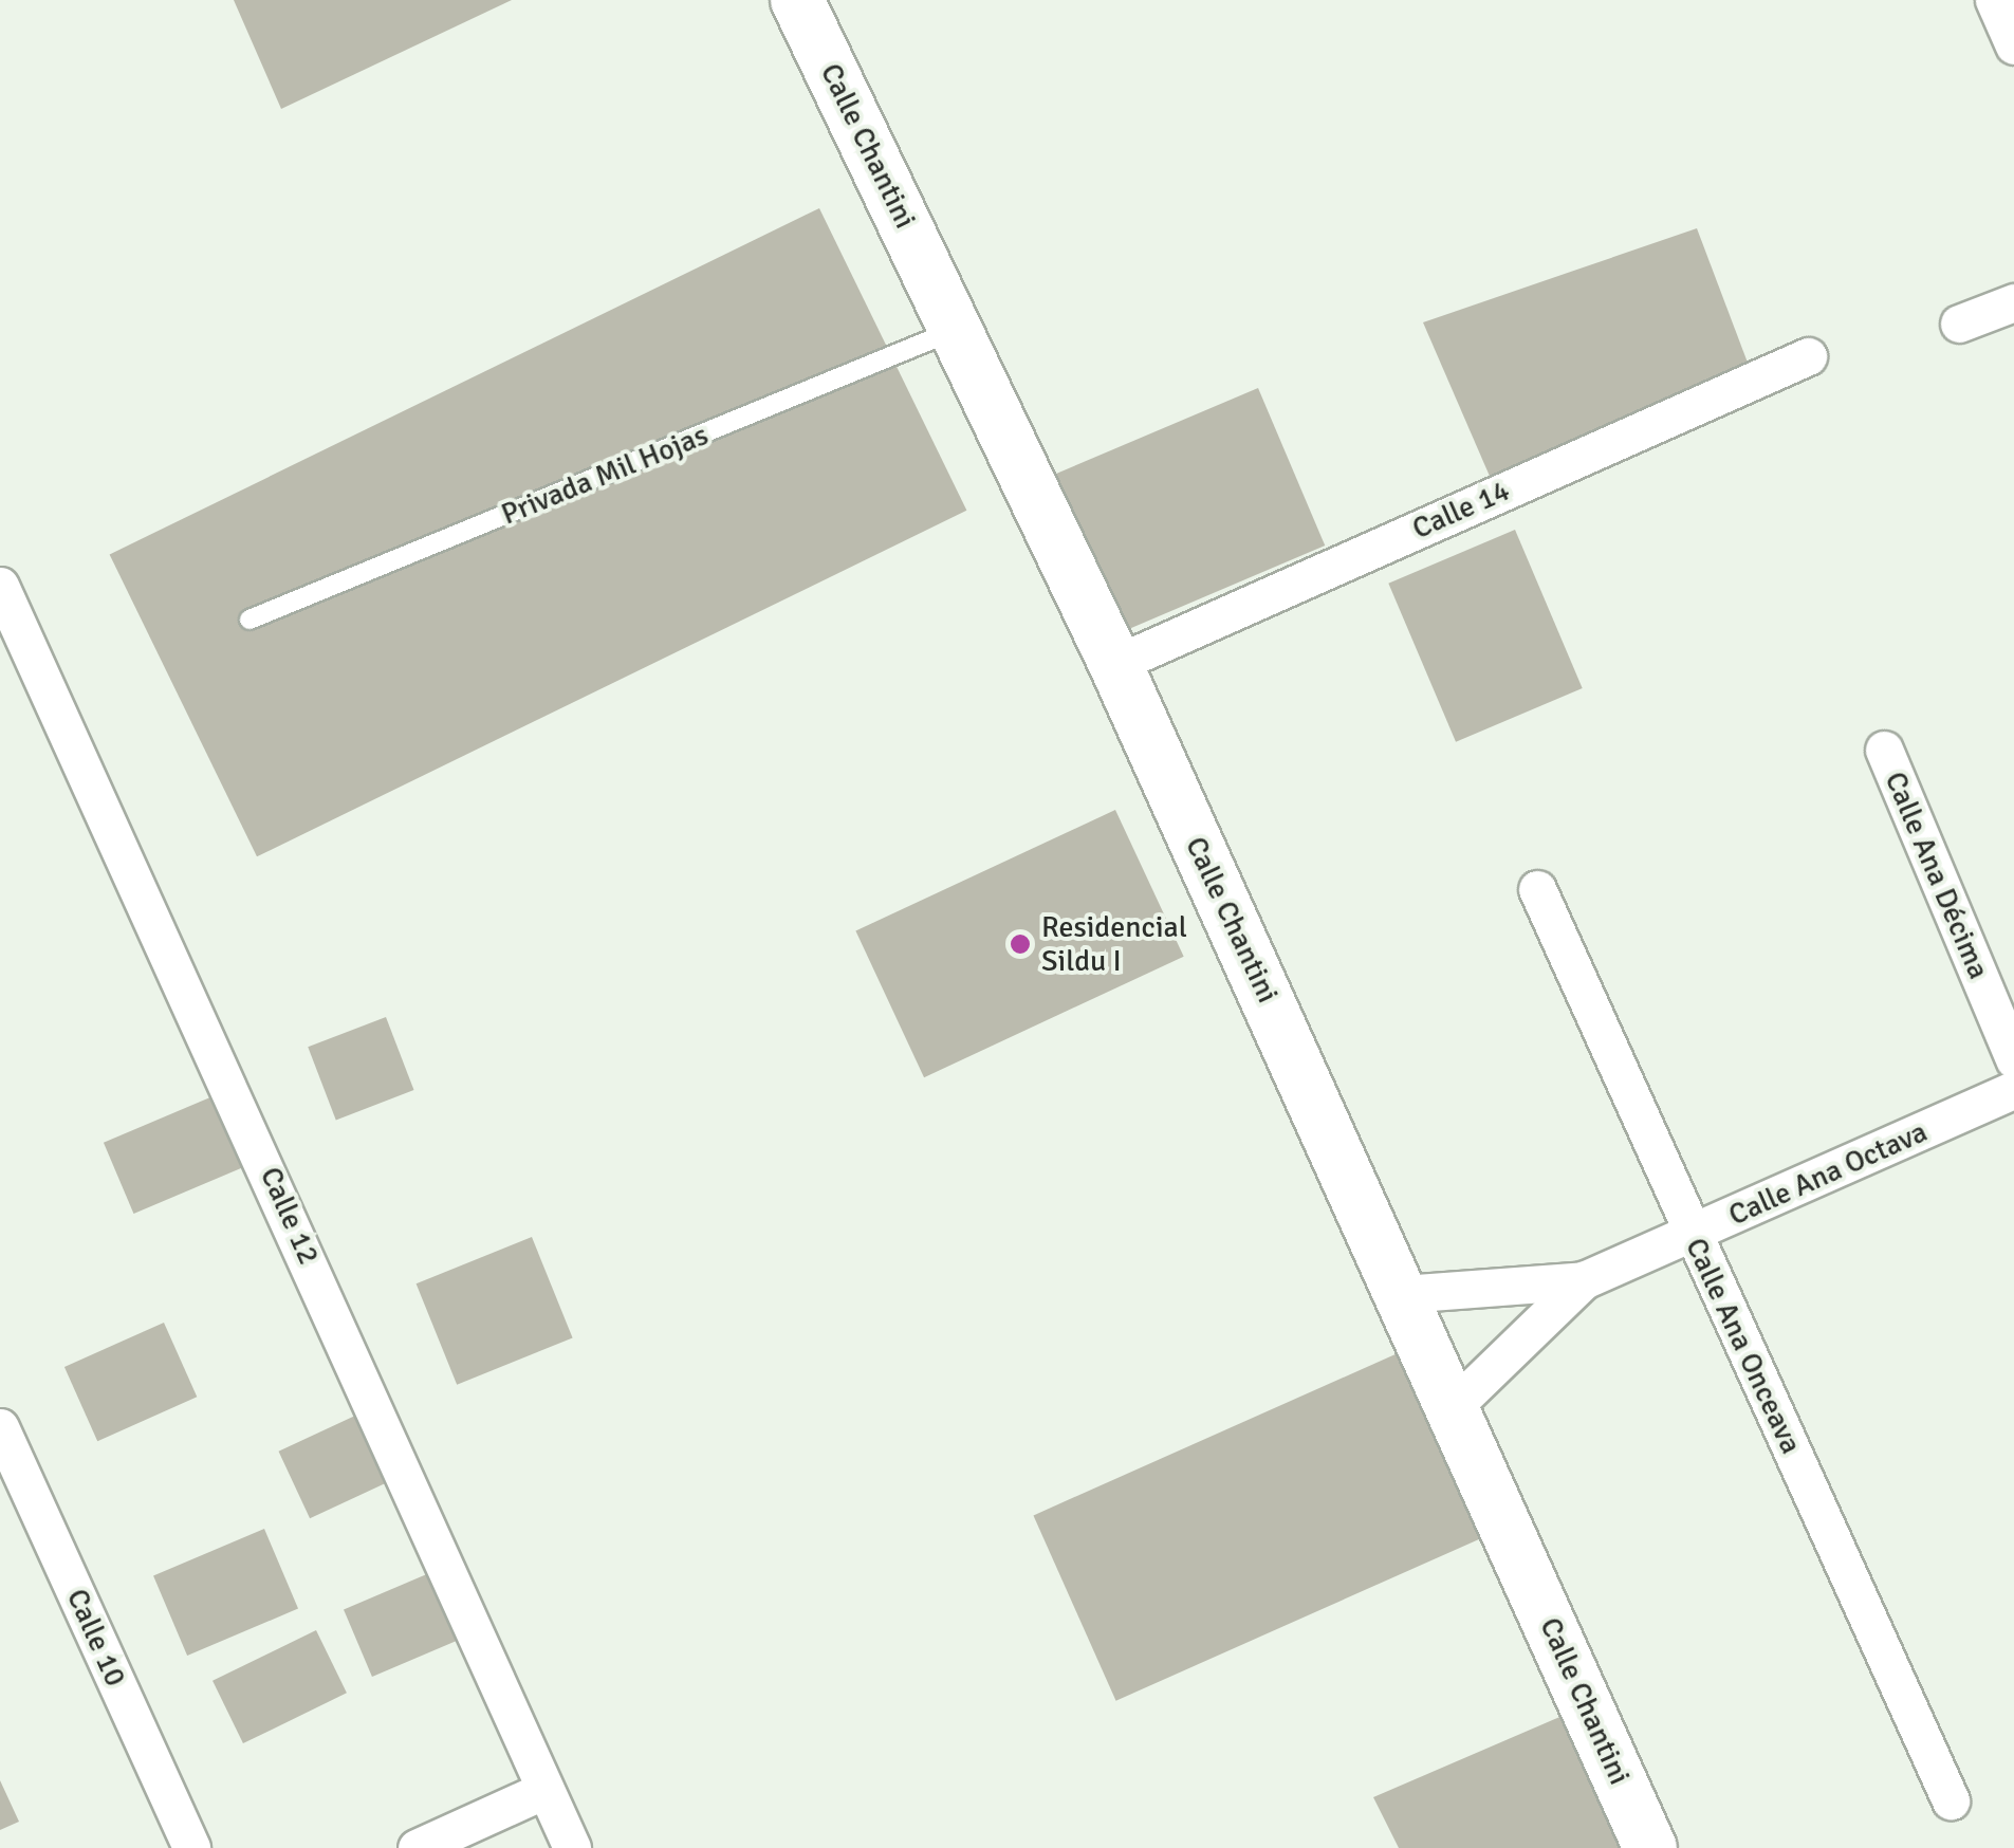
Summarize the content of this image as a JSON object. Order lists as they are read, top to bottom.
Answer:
{
  "streets": {
    "street": [
      "Calle Chantini",
      "Calle 14",
      "Calle Ana Décima",
      "Calle Ana Octava",
      "Calle 12",
      "Calle Ana Onceava",
      "Calle 10"
    ],
    "lane": ["Privada Mil Hojas"]
  },
  "crossings": [
    ["Calle Chantini", "Privada Mil Hojas"],
    ["Calle Chantini", "Calle 14"],
    ["Calle Chantini", "Calle Ana Octava"],
    ["Calle Ana Octava", "Calle Ana Onceava"]
  ],
  "places": ["Residencial Sildu I"]
}
